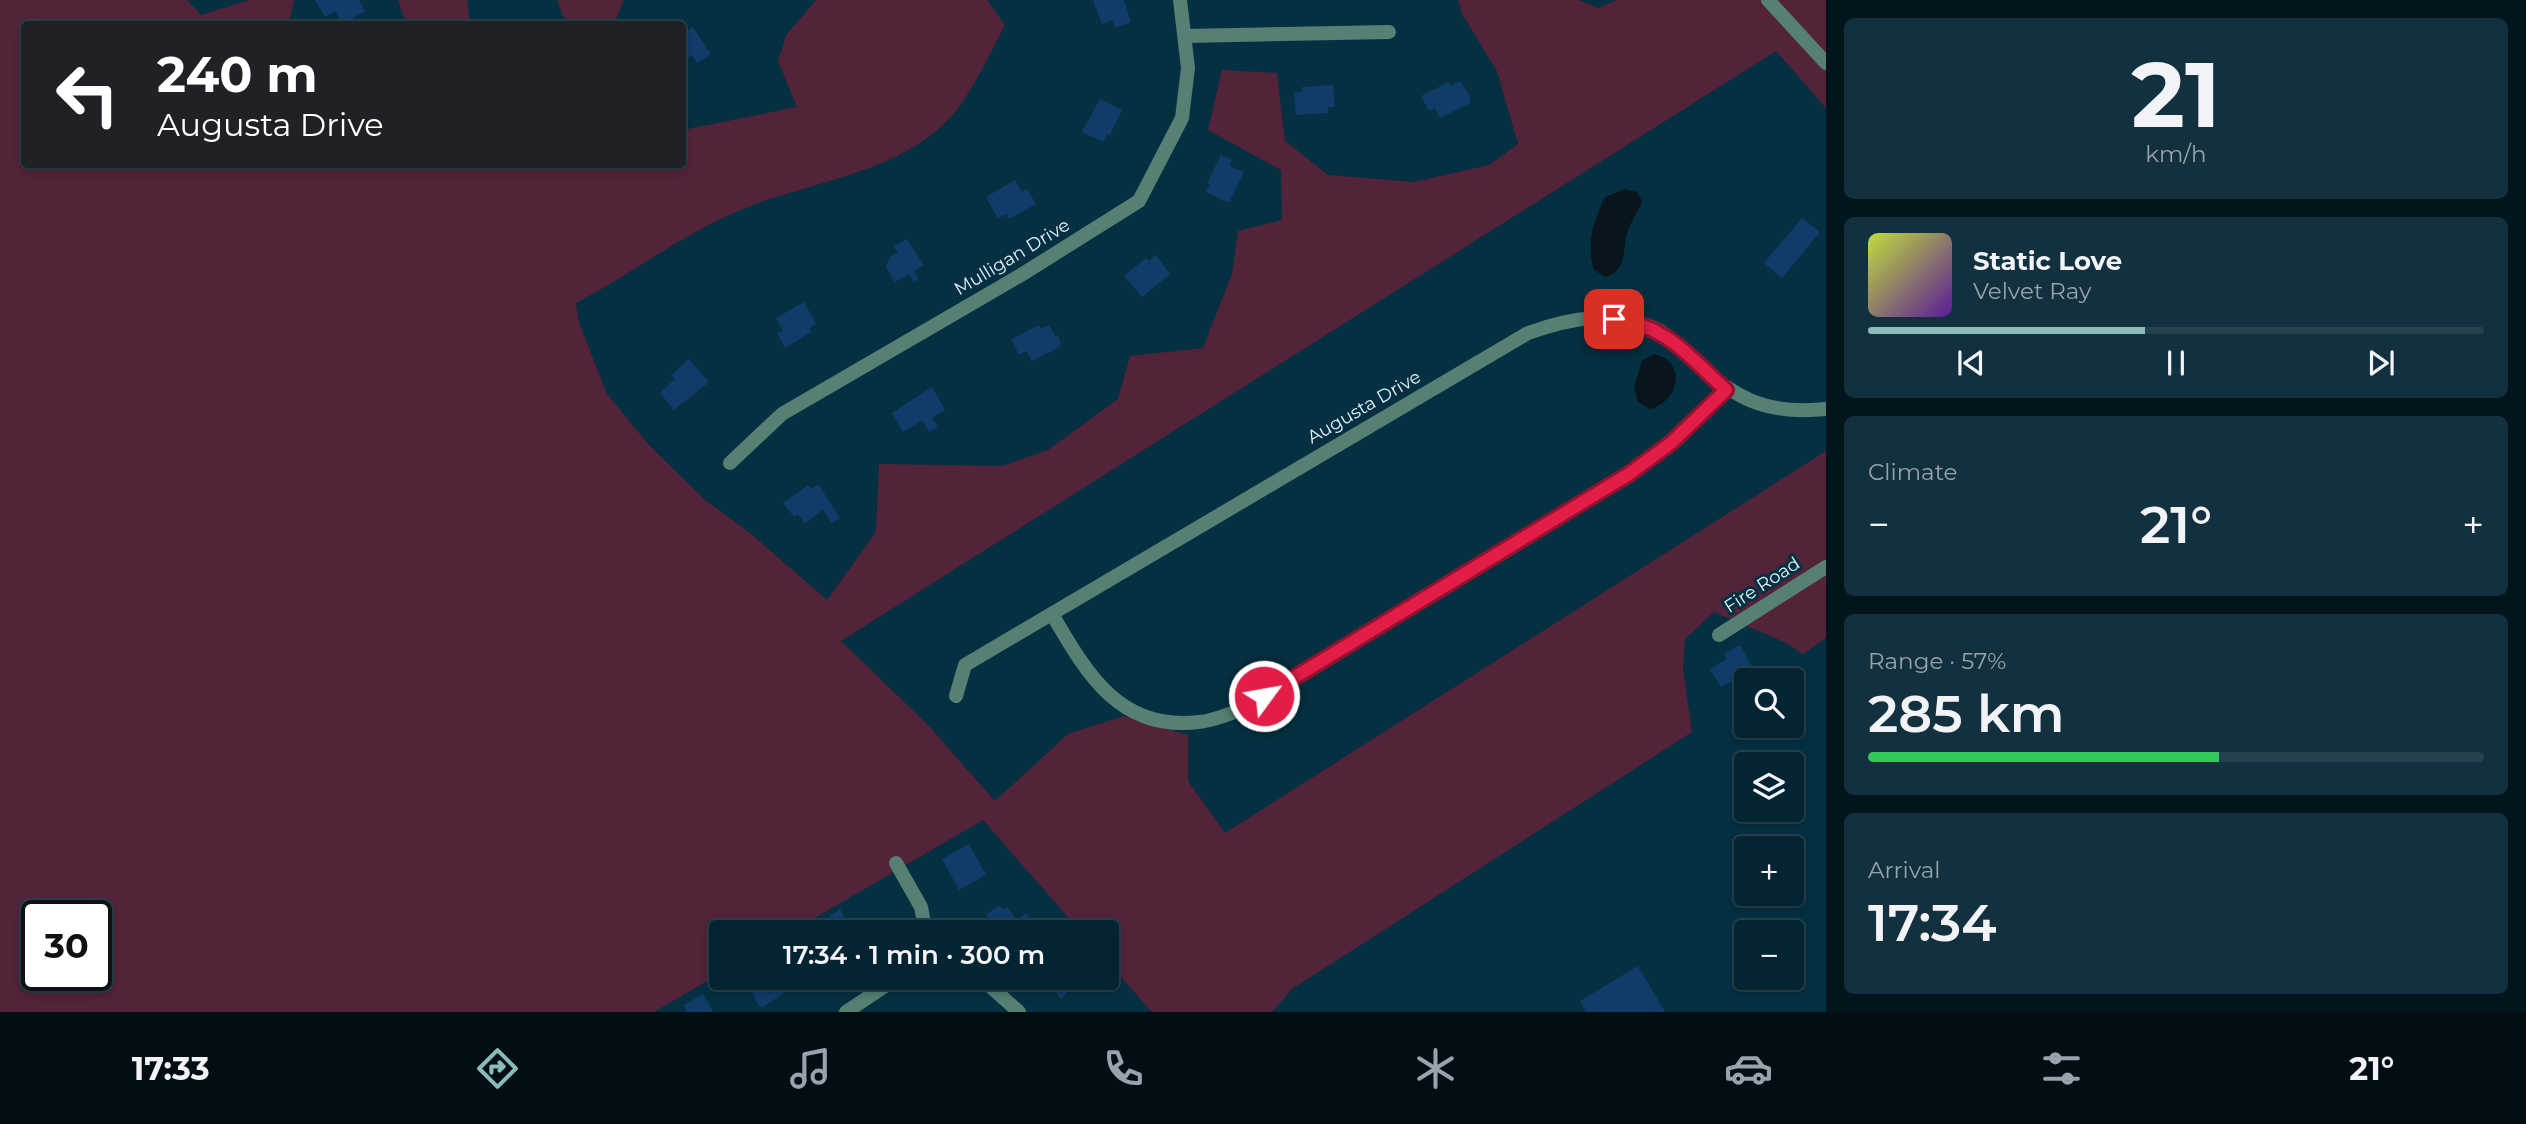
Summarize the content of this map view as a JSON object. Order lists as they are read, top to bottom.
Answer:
{
  "streets": {
    "street": ["Mulligan Drive", "Augusta Drive", "Fire Road"]
  },
  "page": {
    "tile": [
      ["21", "km/h"],
      "Climate",
      ["Range · 57%", "285 km"],
      ["Arrival", "17:34"]
    ],
    "turn": ["240 m", "Augusta Drive"],
    "song": ["Static Love", "Velvet Ray"],
    "heat": ["−", "21°", "+"],
    "map_buttons": ["+", "−"],
    "limit": "30",
    "trip": "17:34 · 1 min · 300 m",
    "tabs": ["17:33", "21°"]
  }
}
